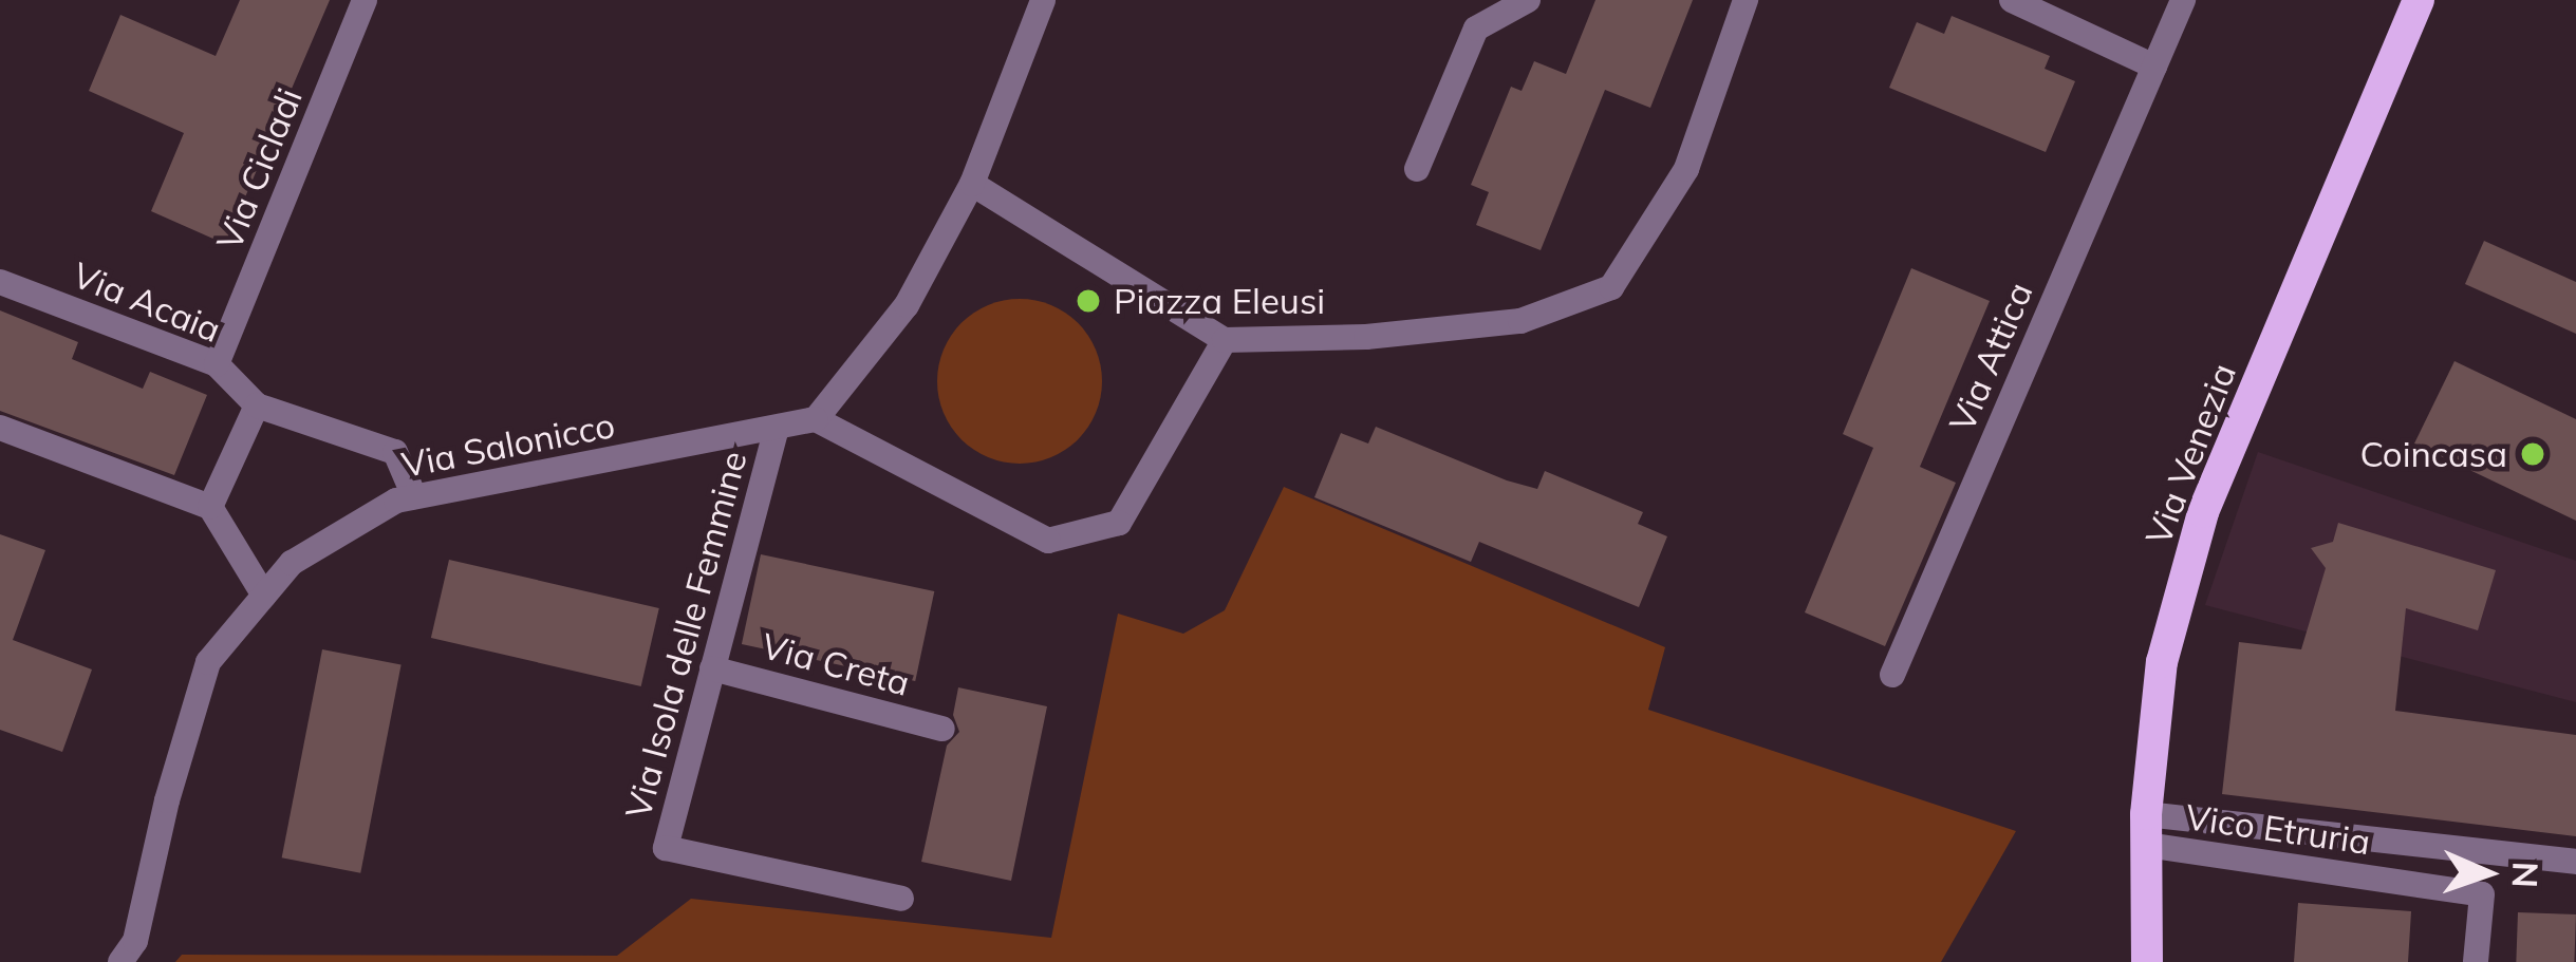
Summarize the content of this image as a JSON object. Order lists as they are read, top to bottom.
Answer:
{
  "streets": {
    "main road": ["Via Venezia"],
    "street": [
      "Via Cicladi",
      "Via Acaia",
      "Via Attica",
      "Via Salonicco",
      "Via Isola delle Femmine",
      "Via Creta",
      "Vico Etruria"
    ]
  },
  "crossings": [
    ["Via Cicladi", "Via Acaia"],
    ["Via Acaia", "Via Salonicco"],
    ["Via Salonicco", "Via Isola delle Femmine"],
    ["Via Venezia", "Vico Etruria"],
    ["Via Isola delle Femmine", "Via Creta"]
  ],
  "places": ["Piazza Eleusi", "Coincasa"],
  "north": "right"
}
